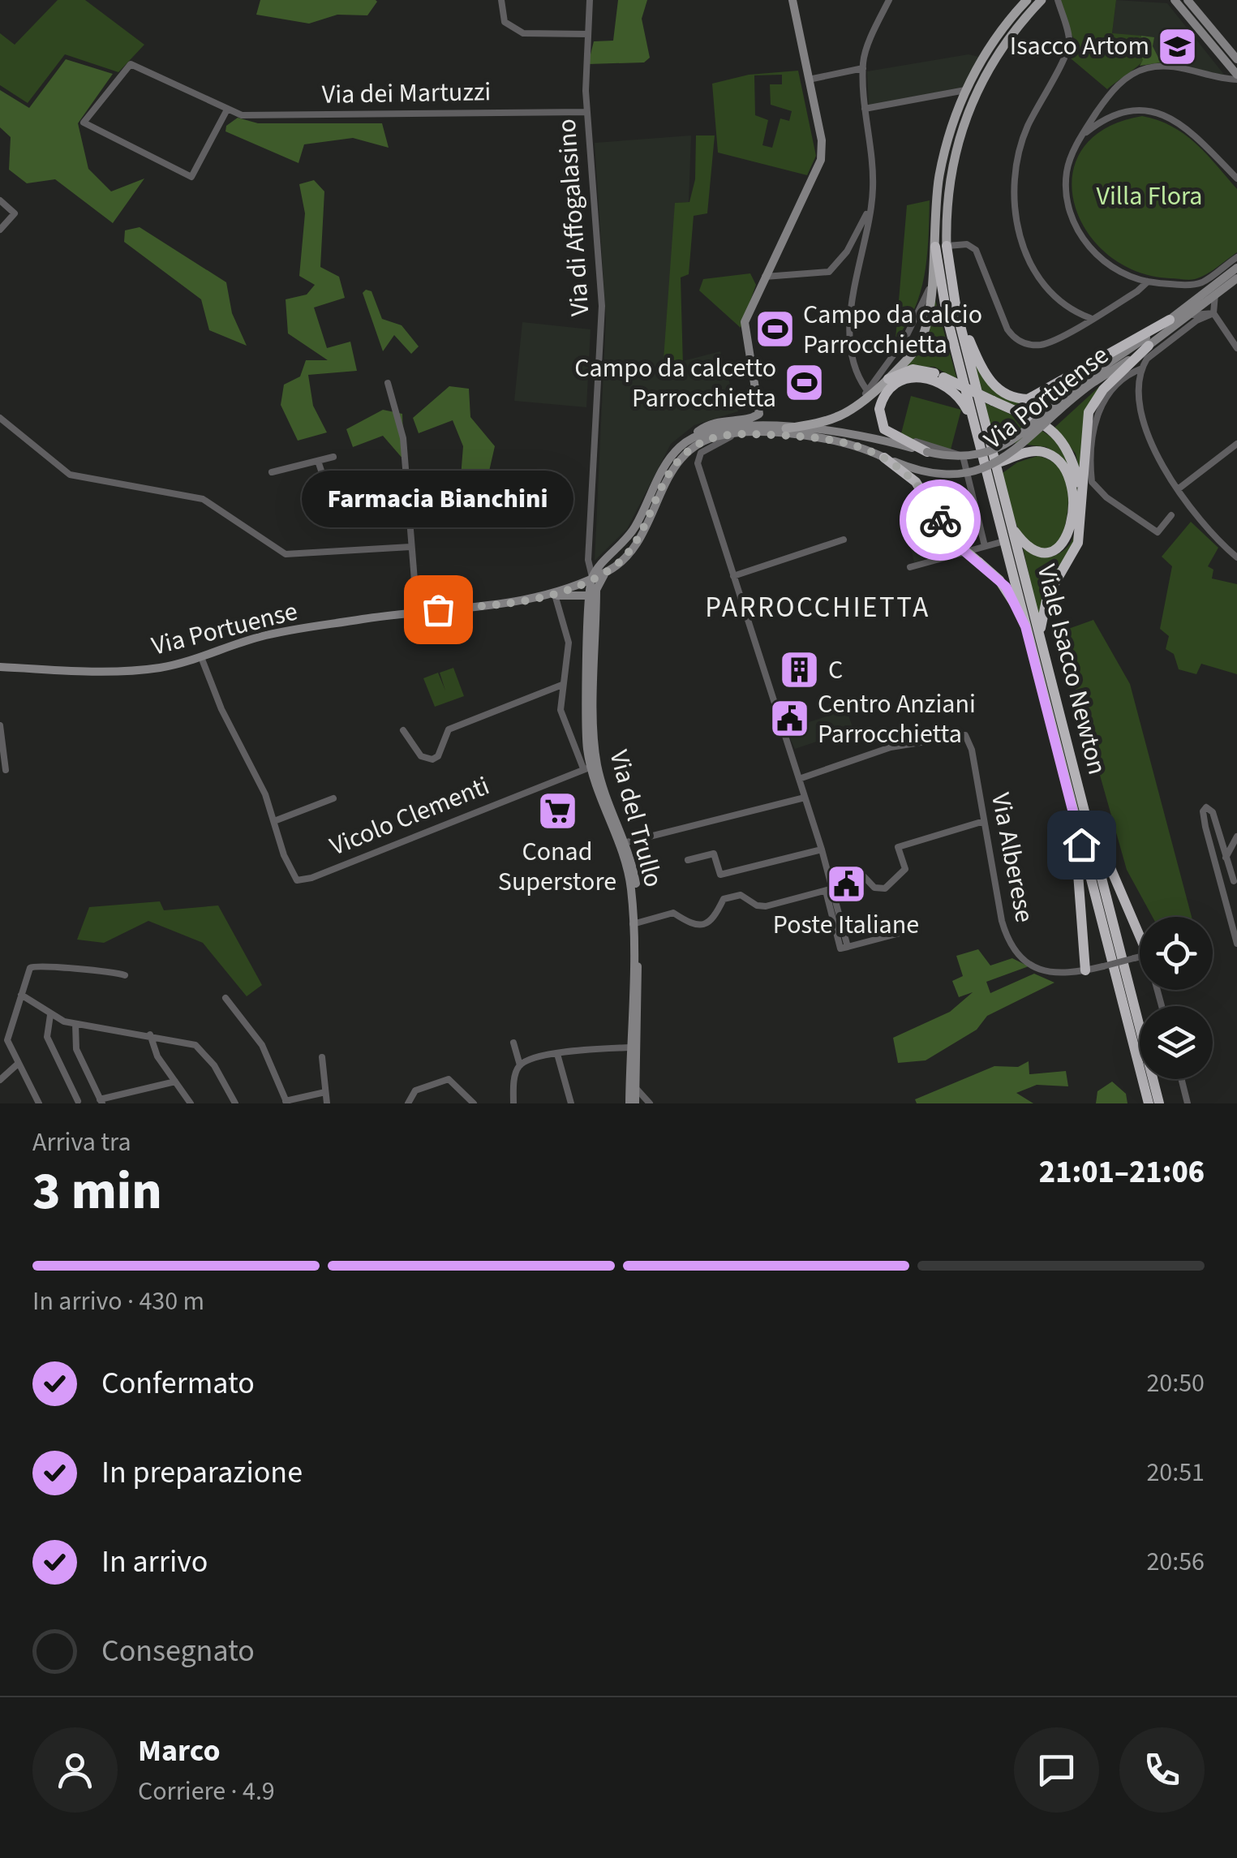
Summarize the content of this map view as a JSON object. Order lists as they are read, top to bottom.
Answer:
{
  "streets": {
    "highway": ["Viale Isacco Newton"],
    "main road": ["Via Portuense", "Via del Trullo"],
    "street": [
      "Via dei Martuzzi",
      "Via di Affogalasino",
      "Vicolo Clementi",
      "Via Alberese"
    ]
  },
  "crossings": [
    ["Via dei Martuzzi", "Via di Affogalasino"],
    ["Via di Affogalasino", "Via Portuense"],
    ["Via di Affogalasino", "Via del Trullo"],
    ["Via Portuense", "Vicolo Clementi"],
    ["Via Portuense", "Via del Trullo"],
    ["Vicolo Clementi", "Via del Trullo"]
  ],
  "districts": ["PARROCCHIETTA"],
  "parks": ["Villa Flora"],
  "places": {
    "school or university": ["Isacco Artom"],
    "sports": ["Campo da calcio Parrocchietta", "Campo da calcetto Parrocchietta"],
    "other": ["Farmacia Bianchini"],
    "building": ["C"],
    "public building": ["Centro Anziani Parrocchietta", "Poste Italiane"],
    "supermarket": ["Conad Superstore"]
  },
  "page": {
    "bubble": "Farmacia Bianchini",
    "heading": ["3 min", "Arriva tra", "21:01–21:06"],
    "panel": ["Marco", "Corriere · 4.9"],
    "bar": "In arrivo · 430 m",
    "list": [
      ["Confermato", "20:50"],
      ["In preparazione", "20:51"],
      ["In arrivo", "20:56"],
      "Consegnato"
    ]
  }
}
